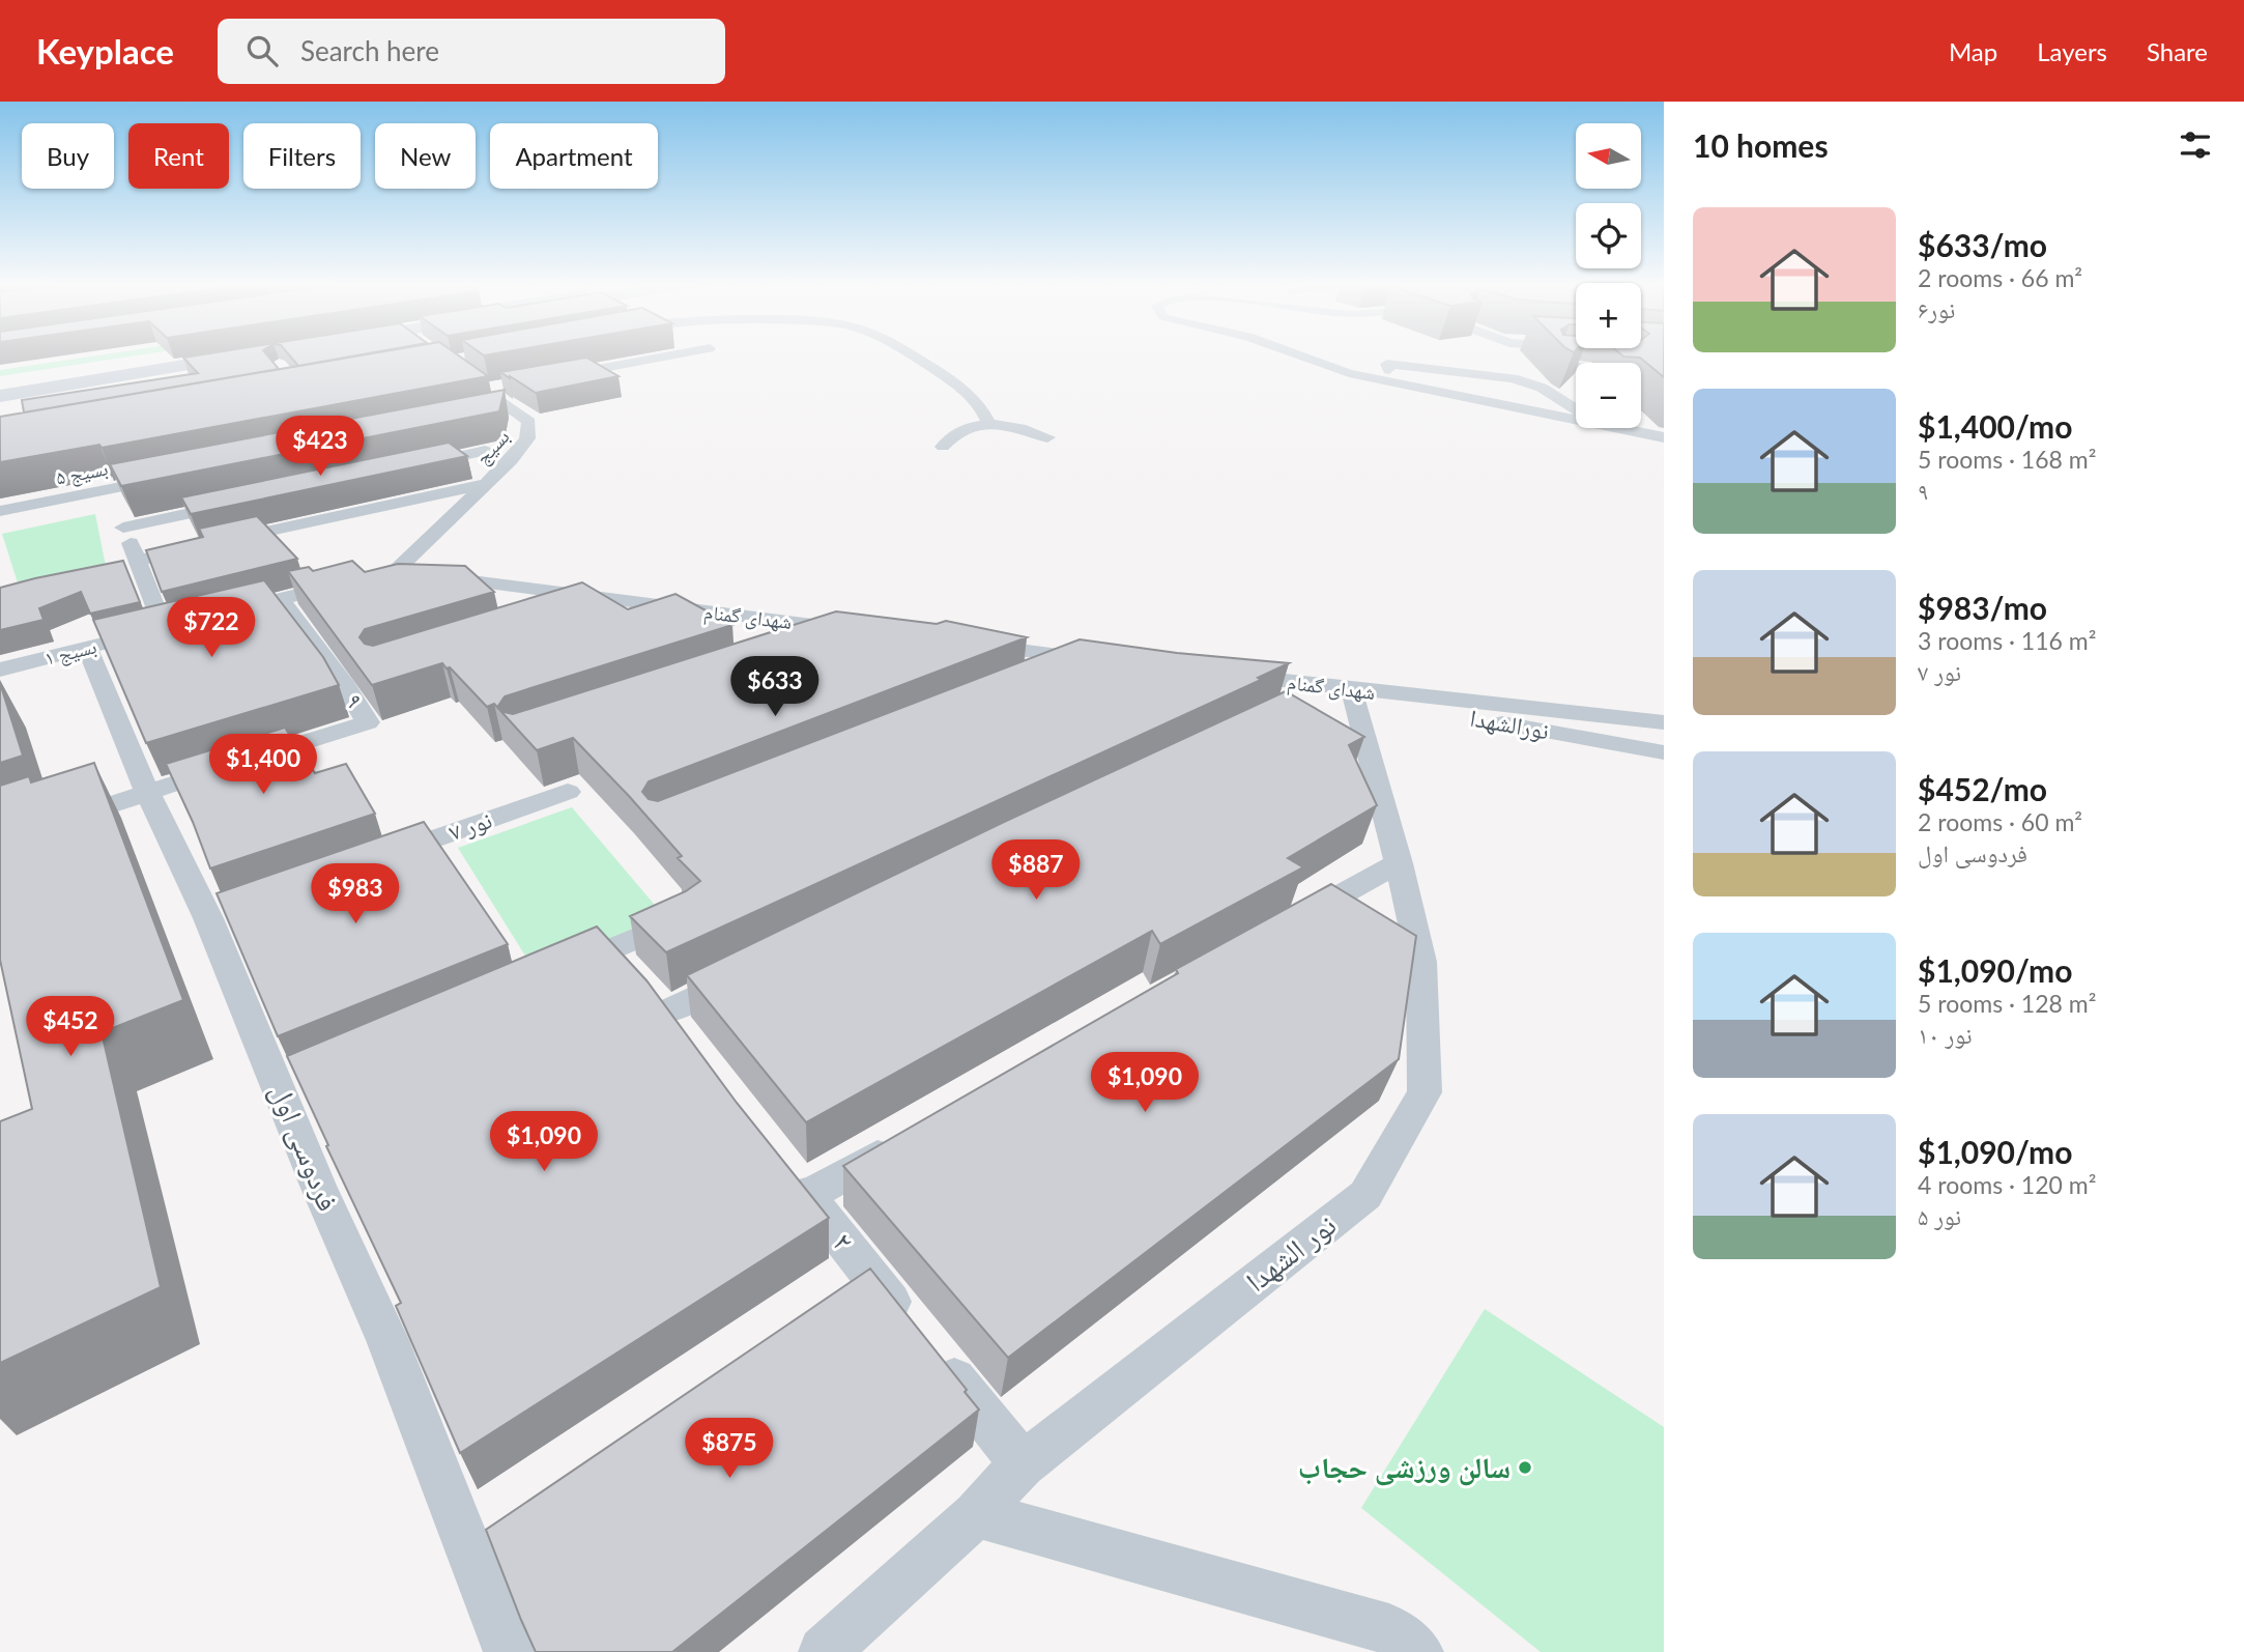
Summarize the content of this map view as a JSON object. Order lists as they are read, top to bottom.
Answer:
{
  "streets": {
    "street": [
      "بسیج",
      "بسیج ۵",
      "شهدای گمنام",
      "بسیج ۱",
      "۹",
      "نورالشهدا",
      "نور ۷",
      "فردوسی اول",
      "۲",
      "نور الشهدا"
    ]
  },
  "crossings": [
    ["بسیج", "شهدای گمنام"],
    ["شهدای گمنام", "نورالشهدا"],
    ["شهدای گمنام", "نور الشهدا"],
    ["بسیج ۱", "فردوسی اول"],
    ["۹", "فردوسی اول"],
    ["نورالشهدا", "نور الشهدا"],
    ["۲", "نور الشهدا"]
  ],
  "places": ["سالن ورزشی حجاب"],
  "north": "left",
  "page": {
    "header": "Keyplace",
    "search": "Search here",
    "nav": ["Map", "Layers", "Share"],
    "heading": "10 homes",
    "map_buttons": ["+", "−"],
    "chip": [
      "Buy",
      "Rent",
      "Filters",
      "New",
      "Apartment"
    ],
    "list": [
      {
        "name": "$633/mo",
        "note": "2 rooms · 66 m² · نور۶"
      },
      {
        "name": "$1,400/mo",
        "note": "5 rooms · 168 m² · ۹"
      },
      {
        "name": "$983/mo",
        "note": "3 rooms · 116 m² · نور ۷"
      },
      {
        "name": "$452/mo",
        "note": "2 rooms · 60 m² · فردوسی اول"
      },
      {
        "name": "$1,090/mo",
        "note": "5 rooms · 128 m² · نور ۱۰"
      },
      {
        "name": "$1,090/mo",
        "note": "4 rooms · 120 m² · نور ۵"
      }
    ],
    "price": [
      "$423",
      "$722",
      "$633",
      "$1,400",
      "$887",
      "$983",
      "$452",
      "$1,090",
      "$1,090",
      "$875"
    ]
  }
}
